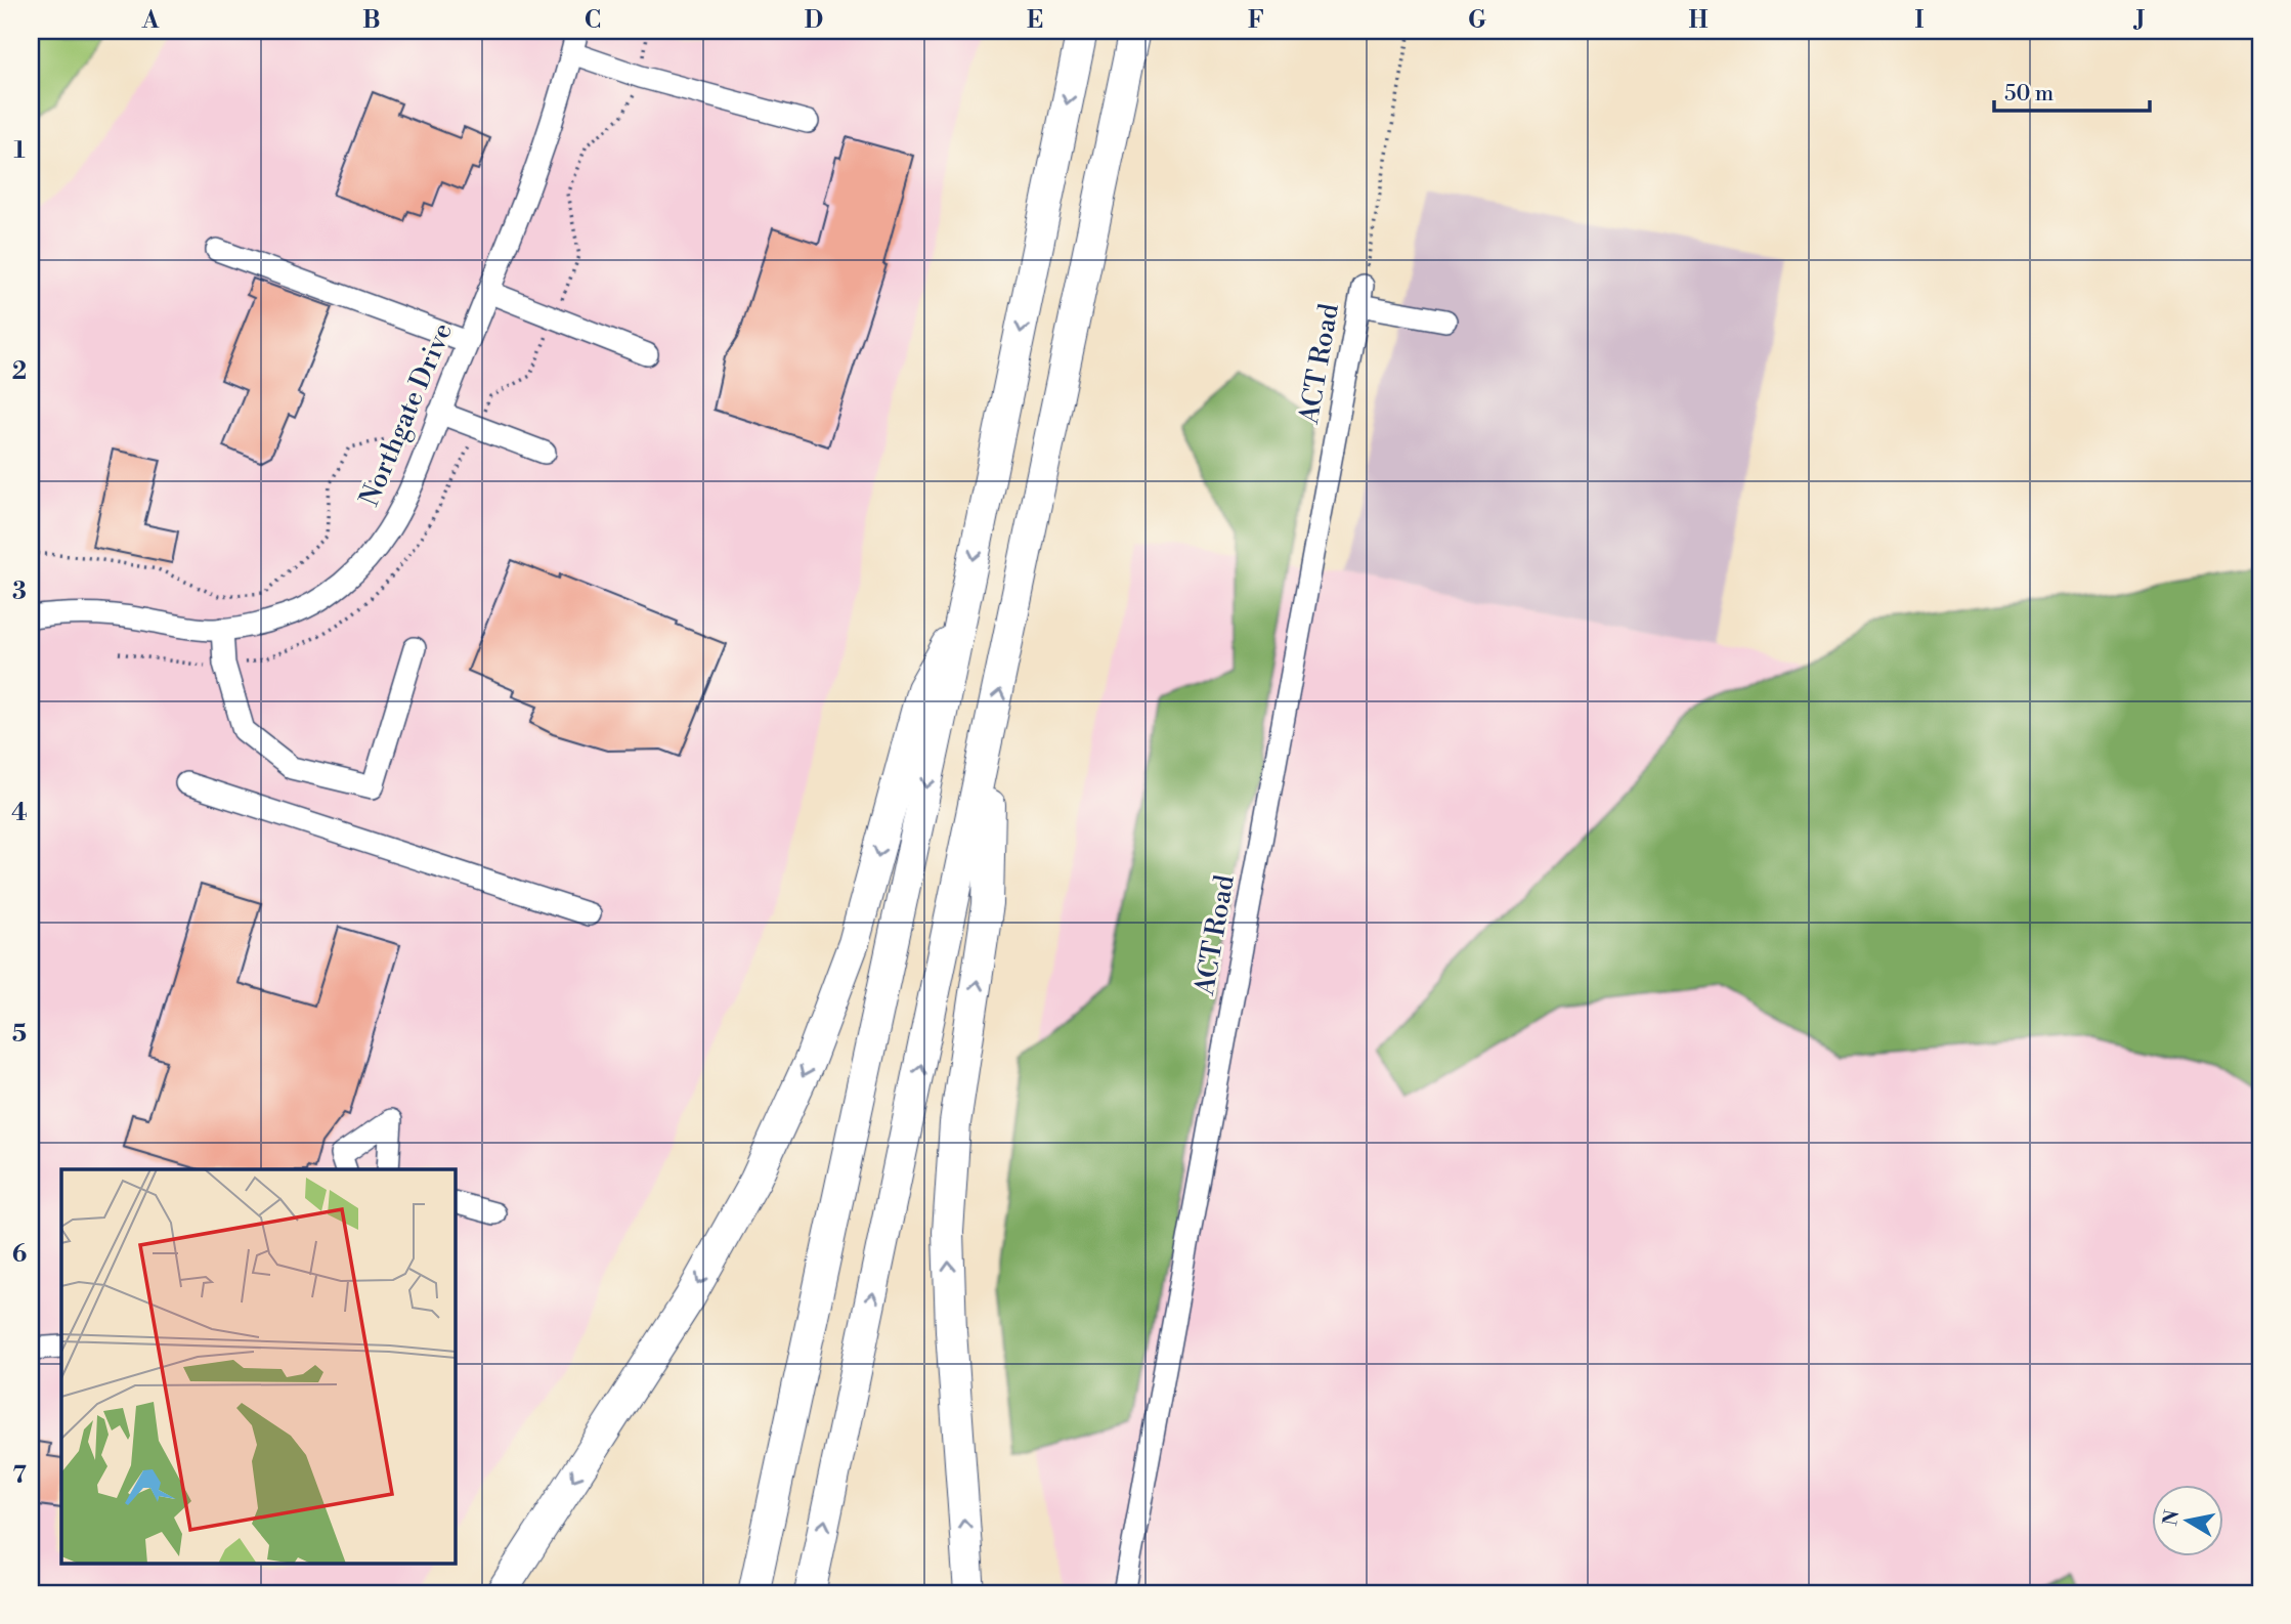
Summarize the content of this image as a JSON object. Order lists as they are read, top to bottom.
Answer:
{
  "streets": {
    "street": ["ACT Road", "Northgate Drive"]
  },
  "scale_bar": "50 m",
  "north": "left",
  "grid": {
    "columns": [
      "A",
      "B",
      "C",
      "D",
      "E",
      "F",
      "G",
      "H",
      "I",
      "J"
    ],
    "rows": [
      "1",
      "2",
      "3",
      "4",
      "5",
      "6",
      "7"
    ]
  }
}
